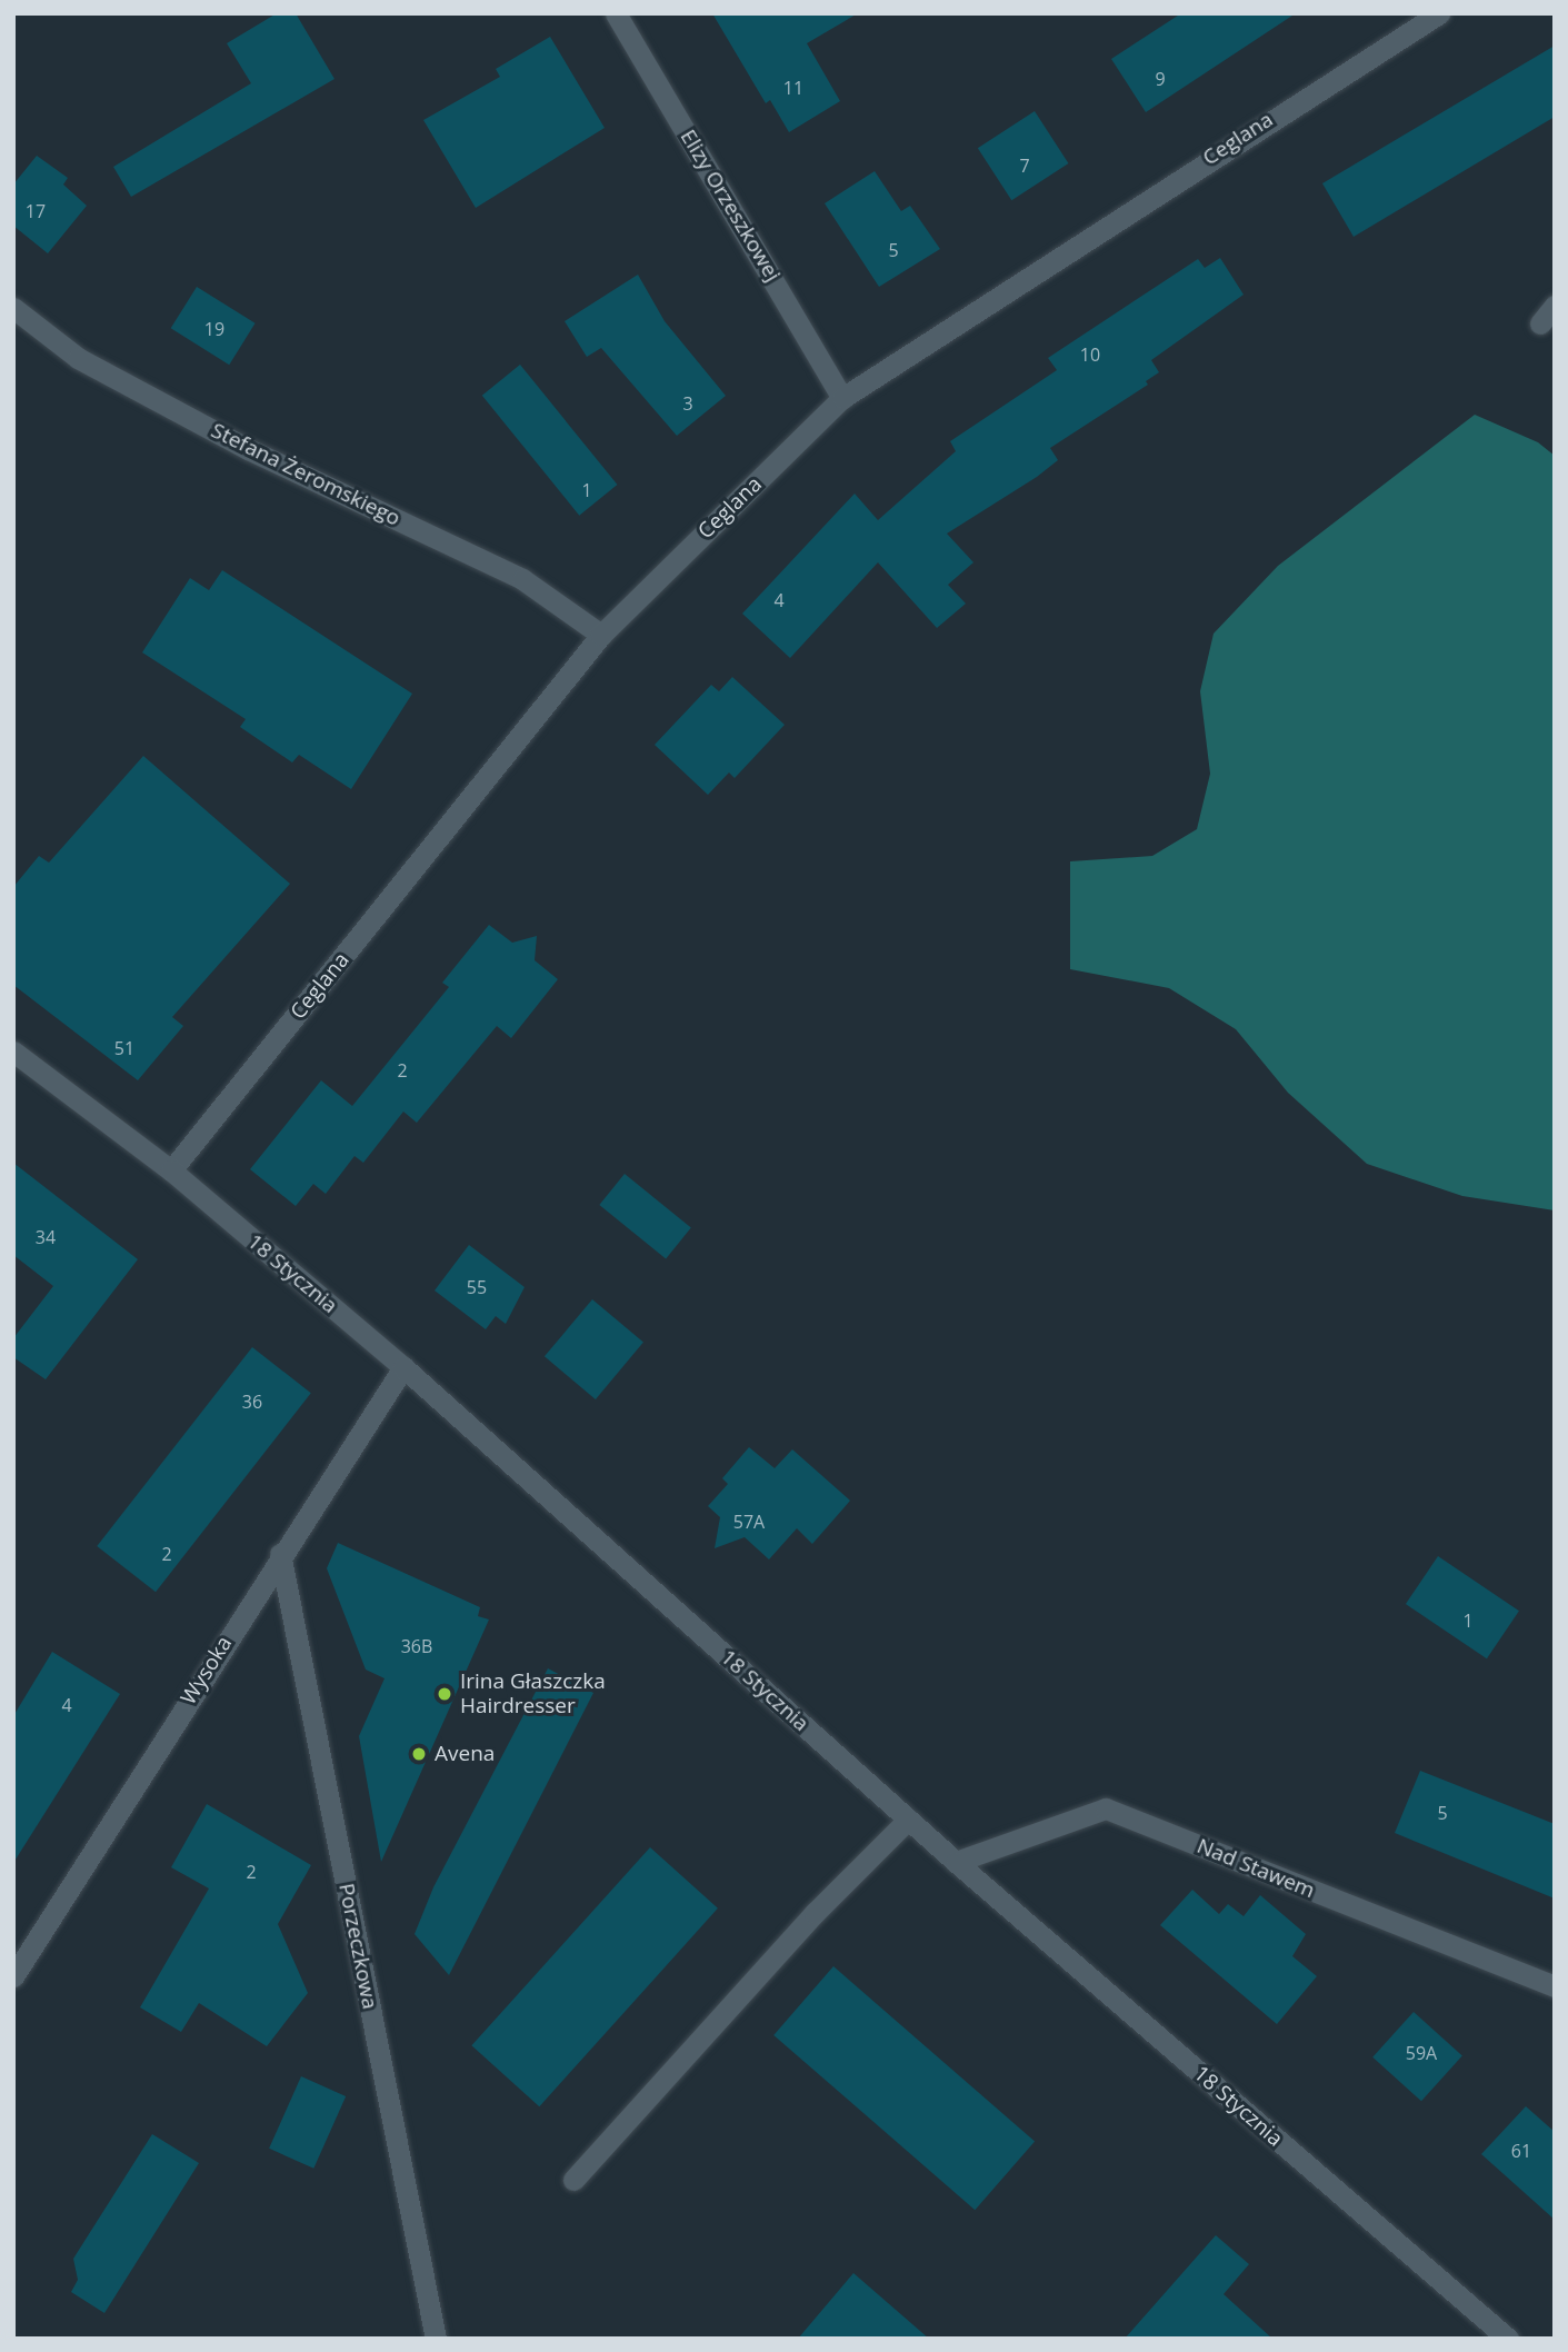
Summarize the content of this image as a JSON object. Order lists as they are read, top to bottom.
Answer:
{
  "streets": {
    "street": [
      "Ceglana",
      "Elizy Orzeszkowej",
      "Stefana Żeromskiego",
      "18 Stycznia",
      "Wysoka",
      "Nad Stawem",
      "Porzeczkowa"
    ]
  },
  "crossings": [
    ["Ceglana", "Elizy Orzeszkowej"],
    ["Ceglana", "Stefana Żeromskiego"],
    ["Ceglana", "18 Stycznia"],
    ["18 Stycznia", "Wysoka"],
    ["18 Stycznia", "Nad Stawem"],
    ["Wysoka", "Porzeczkowa"]
  ],
  "places": ["Irina Głaszczka Hairdresser", "Avena"],
  "house_numbers": [
    "9",
    "11",
    "7",
    "17",
    "5",
    "19",
    "10",
    "3",
    "1",
    "4",
    "51",
    "2",
    "34",
    "55",
    "36",
    "57A",
    "2",
    "1",
    "36B",
    "4",
    "5",
    "2",
    "59A",
    "61"
  ]
}
